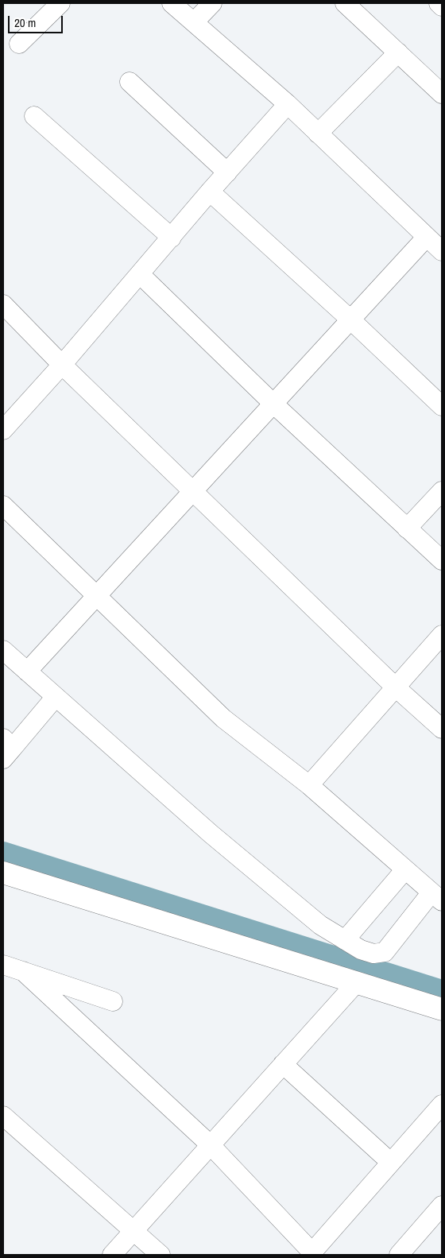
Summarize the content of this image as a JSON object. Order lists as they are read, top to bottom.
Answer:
{
  "scale_bar": "20 m"
}
